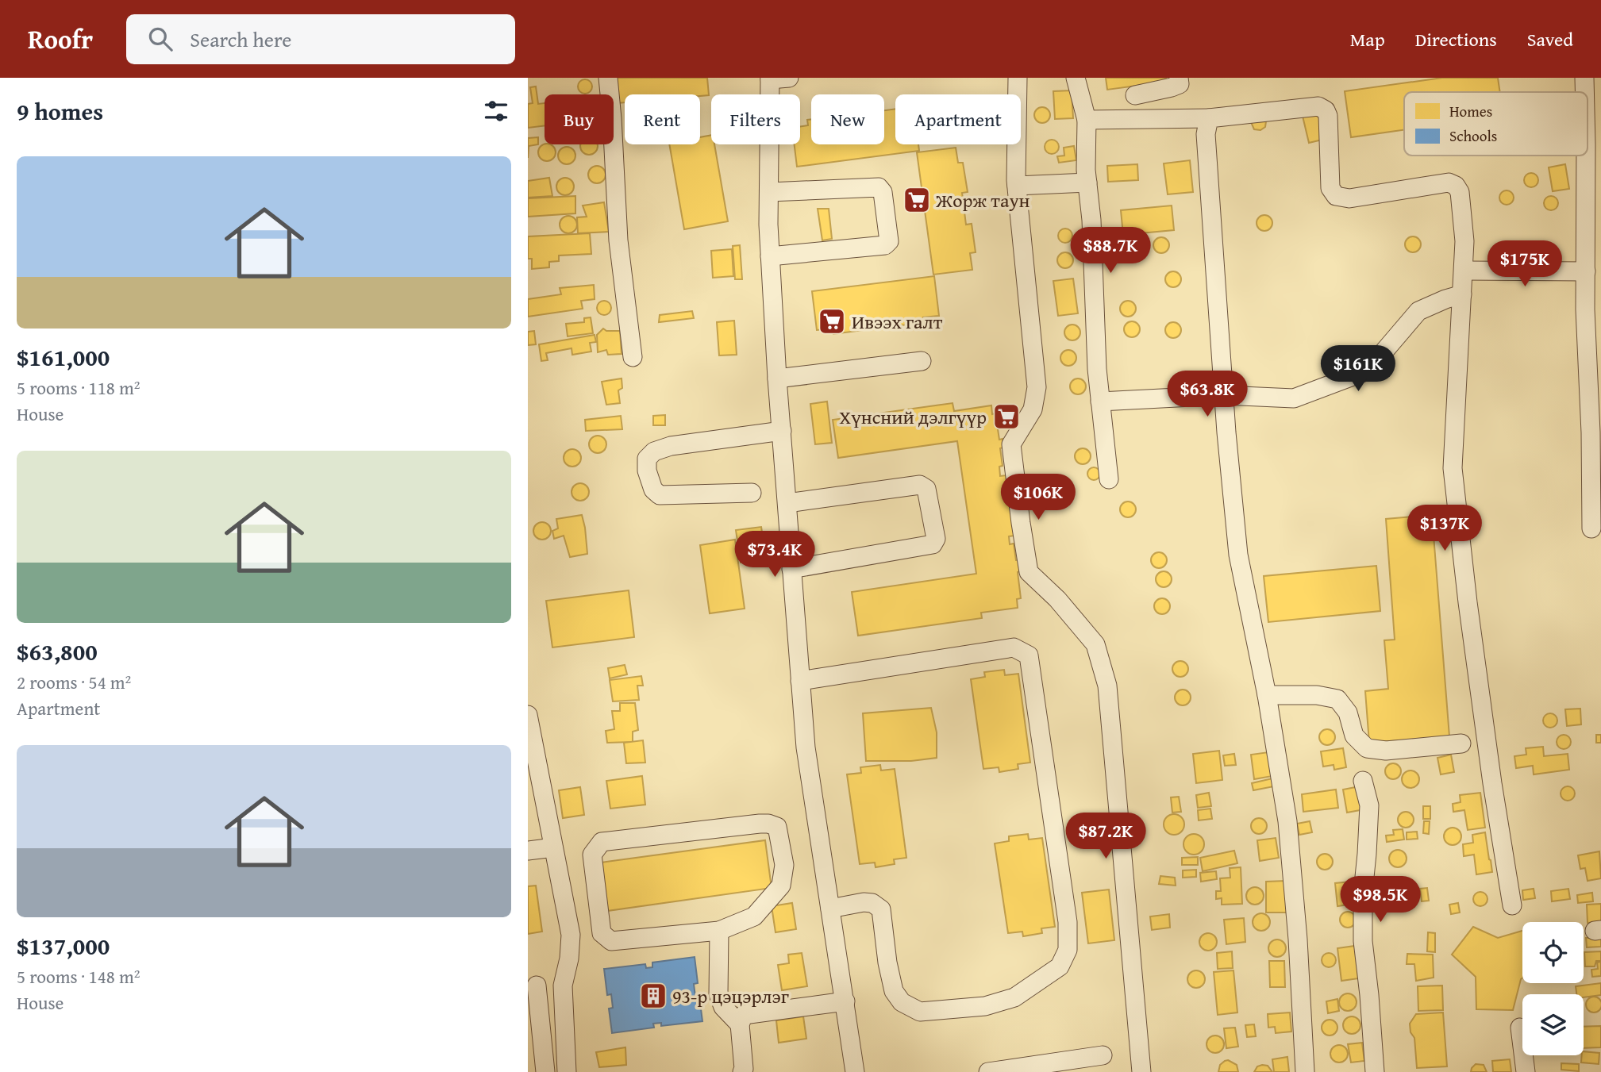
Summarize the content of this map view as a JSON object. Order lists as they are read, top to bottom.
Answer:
{
  "places": {
    "supermarket": ["Жорж таун", "Ивээх галт", "Хүнсний дэлгүүр"],
    "building": ["93-р цэцэрлэг"]
  },
  "legend": ["Homes", "Schools"],
  "page": {
    "header": "Roofr",
    "search": "Search here",
    "nav": ["Map", "Directions", "Saved"],
    "heading": "9 homes",
    "chip": [
      "Buy",
      "Rent",
      "Filters",
      "New",
      "Apartment"
    ],
    "list": [
      {
        "name": "$161,000",
        "note": "5 rooms · 118 m² · House"
      },
      {
        "name": "$63,800",
        "note": "2 rooms · 54 m² · Apartment"
      },
      {
        "name": "$137,000",
        "note": "5 rooms · 148 m² · House"
      }
    ],
    "price": [
      "$88.7K",
      "$175K",
      "$161K",
      "$63.8K",
      "$106K",
      "$137K",
      "$73.4K",
      "$87.2K",
      "$98.5K"
    ]
  }
}
